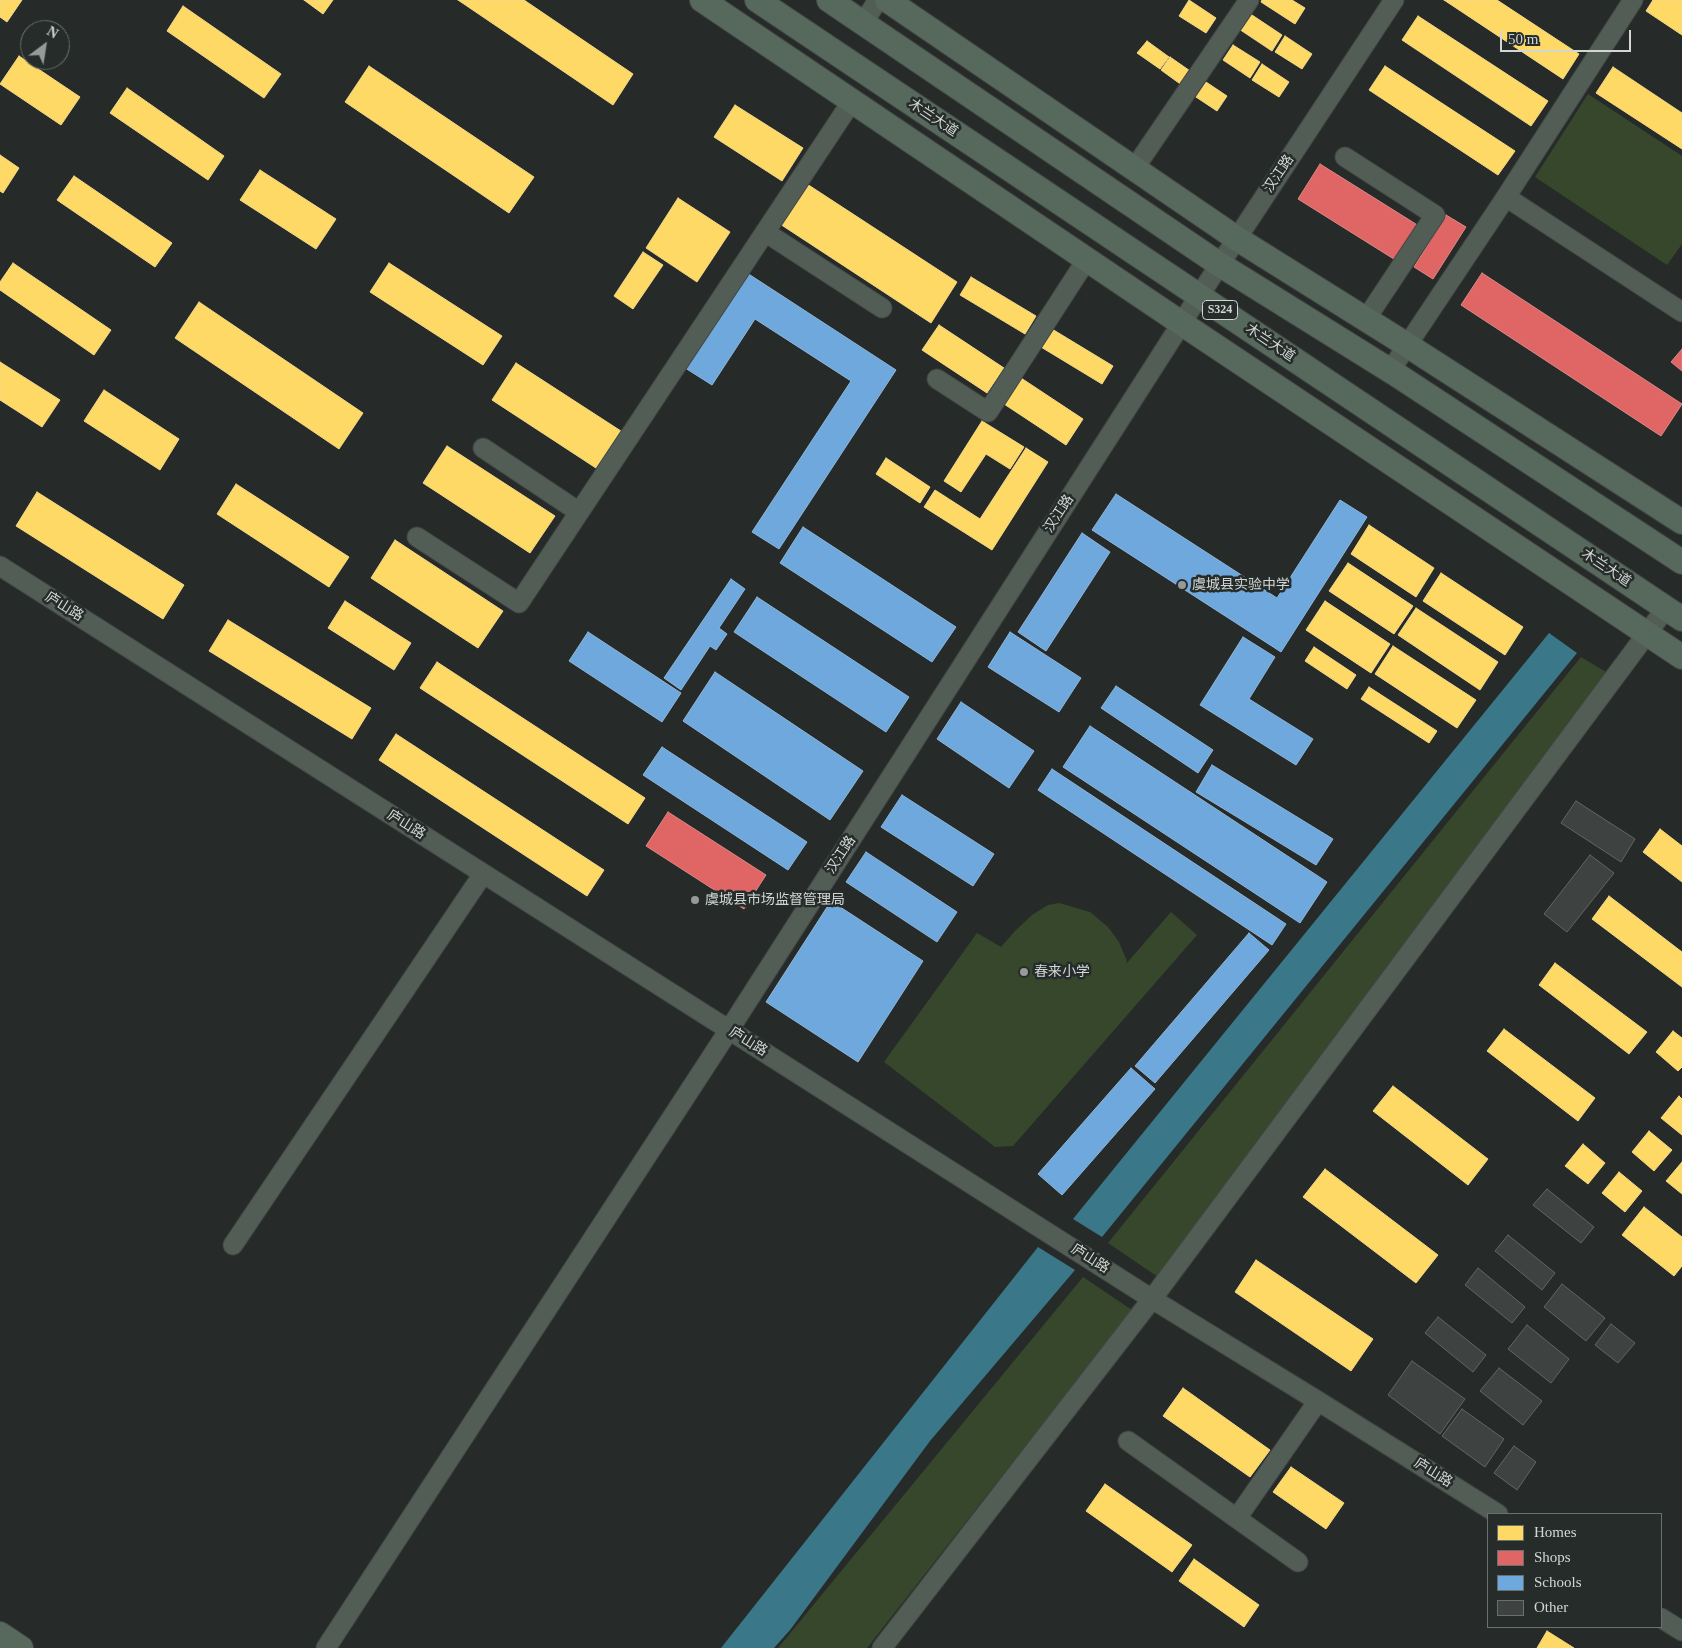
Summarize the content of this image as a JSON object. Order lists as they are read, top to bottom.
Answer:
{
  "streets": {
    "main road": ["木兰大道", "S324"],
    "street": ["汉江路", "庐山路"]
  },
  "crossings": [
    ["木兰大道", "汉江路"],
    ["汉江路", "庐山路"]
  ],
  "places": ["虞城县实验中学", "虞城县市场监督管理局", "春来小学"],
  "legend": [
    "Homes",
    "Shops",
    "Schools",
    "Other"
  ],
  "scale_bar": "50 m",
  "north": "top right"
}
